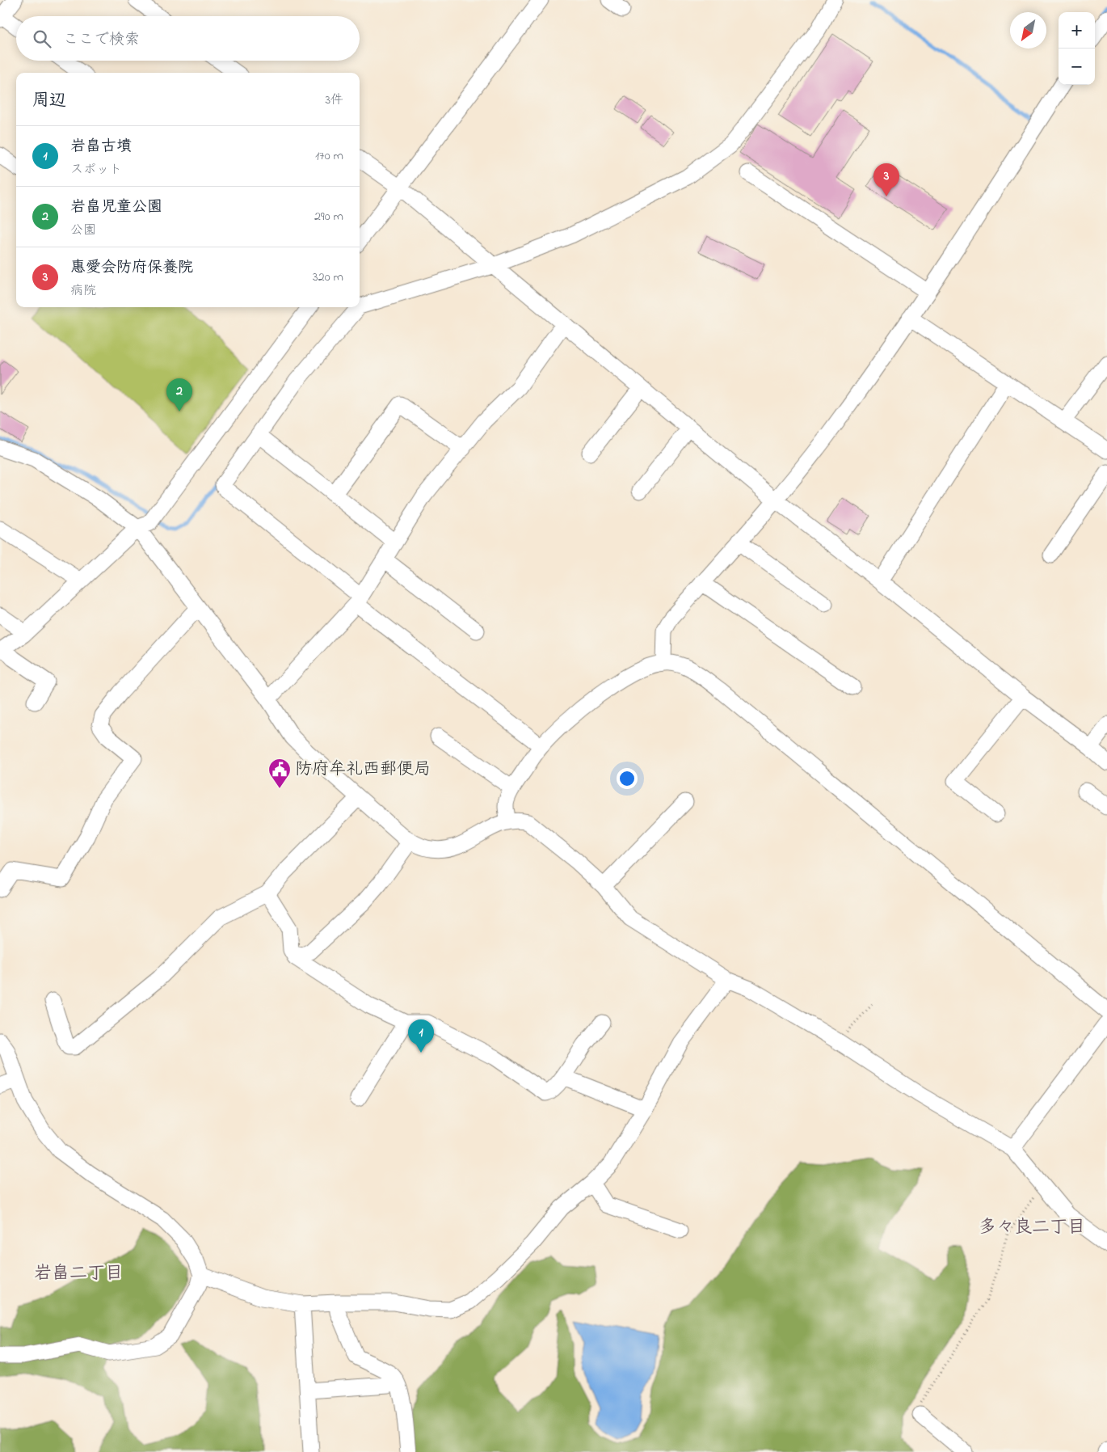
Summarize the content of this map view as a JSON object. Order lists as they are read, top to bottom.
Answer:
{
  "districts": ["多々良二丁目", "岩畠二丁目"],
  "places": {
    "public building": ["防府牟礼西郵便局"]
  },
  "north": "bottom left",
  "page": {
    "map_buttons": ["+", "−"],
    "search": "ここで検索",
    "heading": ["周辺", "3件"],
    "list": [
      {
        "mark": "1",
        "name": "岩畠古墳",
        "note": "スポット",
        "value": "170 m"
      },
      {
        "mark": "2",
        "name": "岩畠児童公園",
        "note": "公園",
        "value": "290 m"
      },
      {
        "mark": "3",
        "name": "惠愛会防府保養院",
        "note": "病院",
        "value": "320 m"
      }
    ],
    "pins": ["3", "2", "1"]
  }
}
